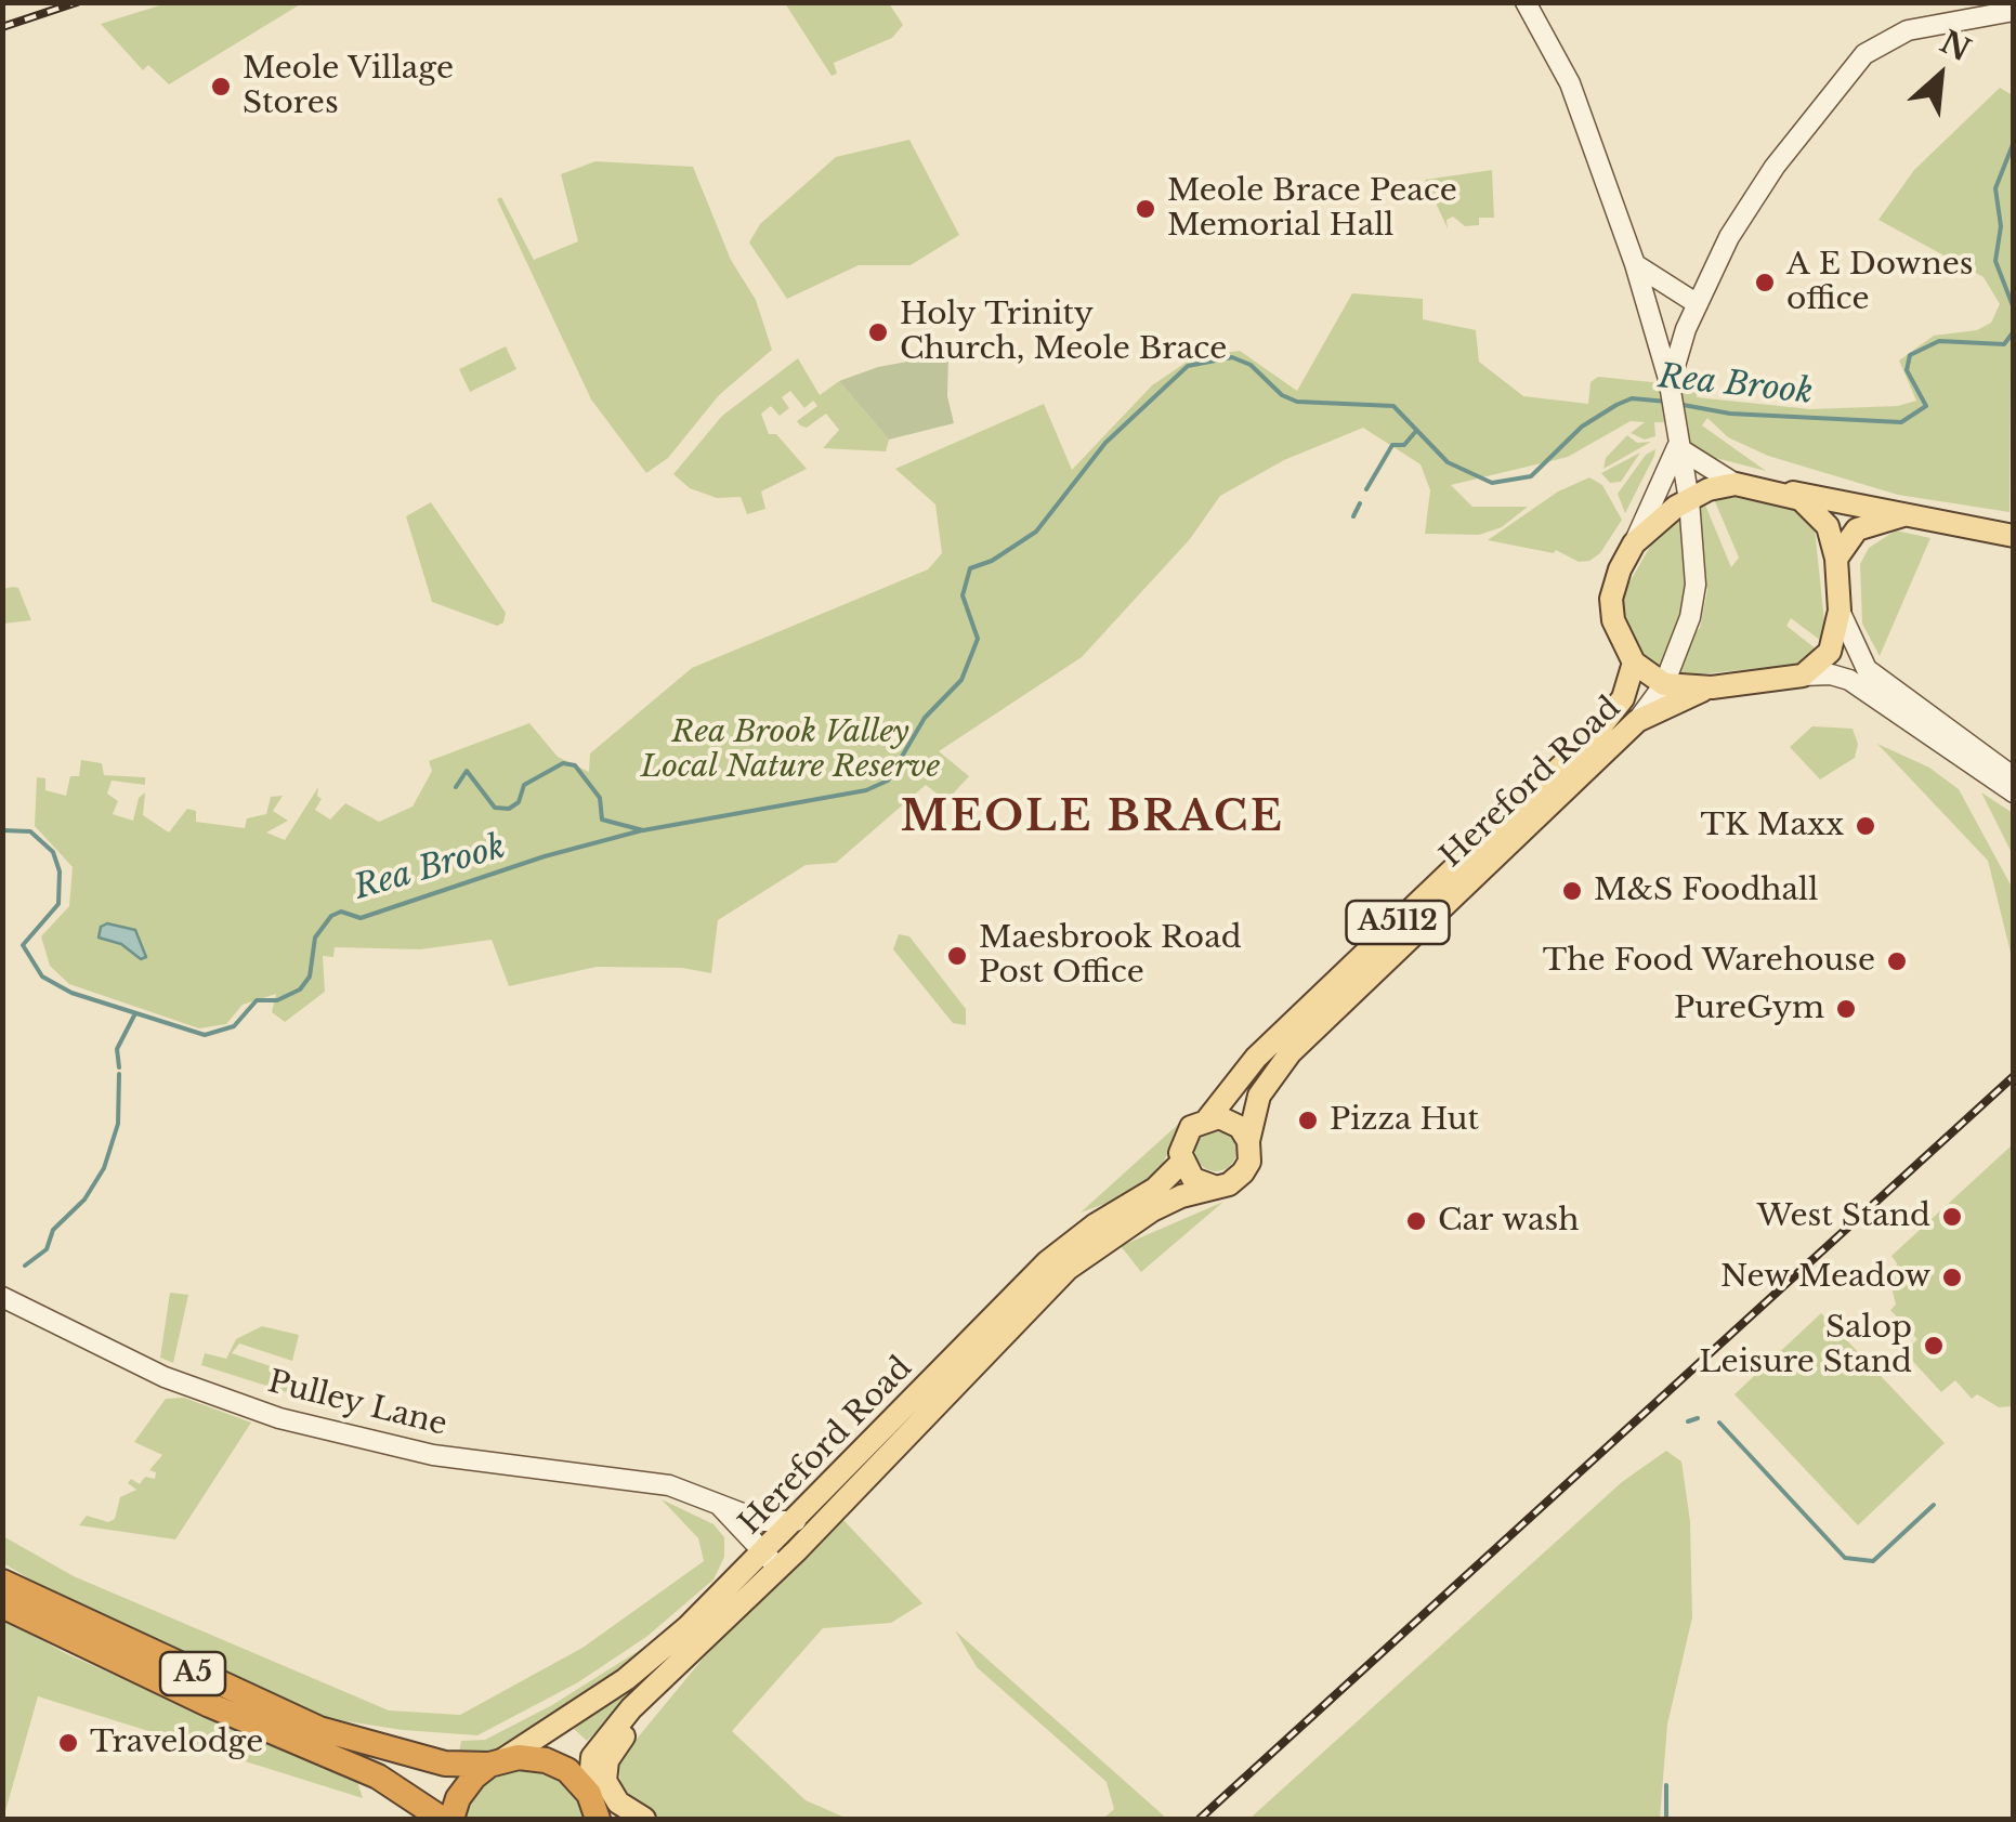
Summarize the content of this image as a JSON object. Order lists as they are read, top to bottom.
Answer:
{
  "streets": {
    "highway": ["A5"],
    "main road": ["Hereford Road", "A5112", "Pulley Lane"]
  },
  "crossings": [
    ["Hereford Road", "A5112"],
    ["Hereford Road", "Pulley Lane"],
    ["Hereford Road", "A5"]
  ],
  "districts": ["MEOLE BRACE"],
  "water": ["Rea Brook"],
  "parks": ["Rea Brook Valley Local Nature Reserve"],
  "places": [
    "Meole Village Stores",
    "Meole Brace Peace Memorial Hall",
    "A E Downes office",
    "Holy Trinity Church, Meole Brace",
    "TK Maxx",
    "M&S Foodhall",
    "Maesbrook Road Post Office",
    "The Food Warehouse",
    "PureGym",
    "Pizza Hut",
    "West Stand",
    "Car wash",
    "New Meadow",
    "Salop Leisure Stand",
    "Travelodge"
  ],
  "north": "top right"
}
